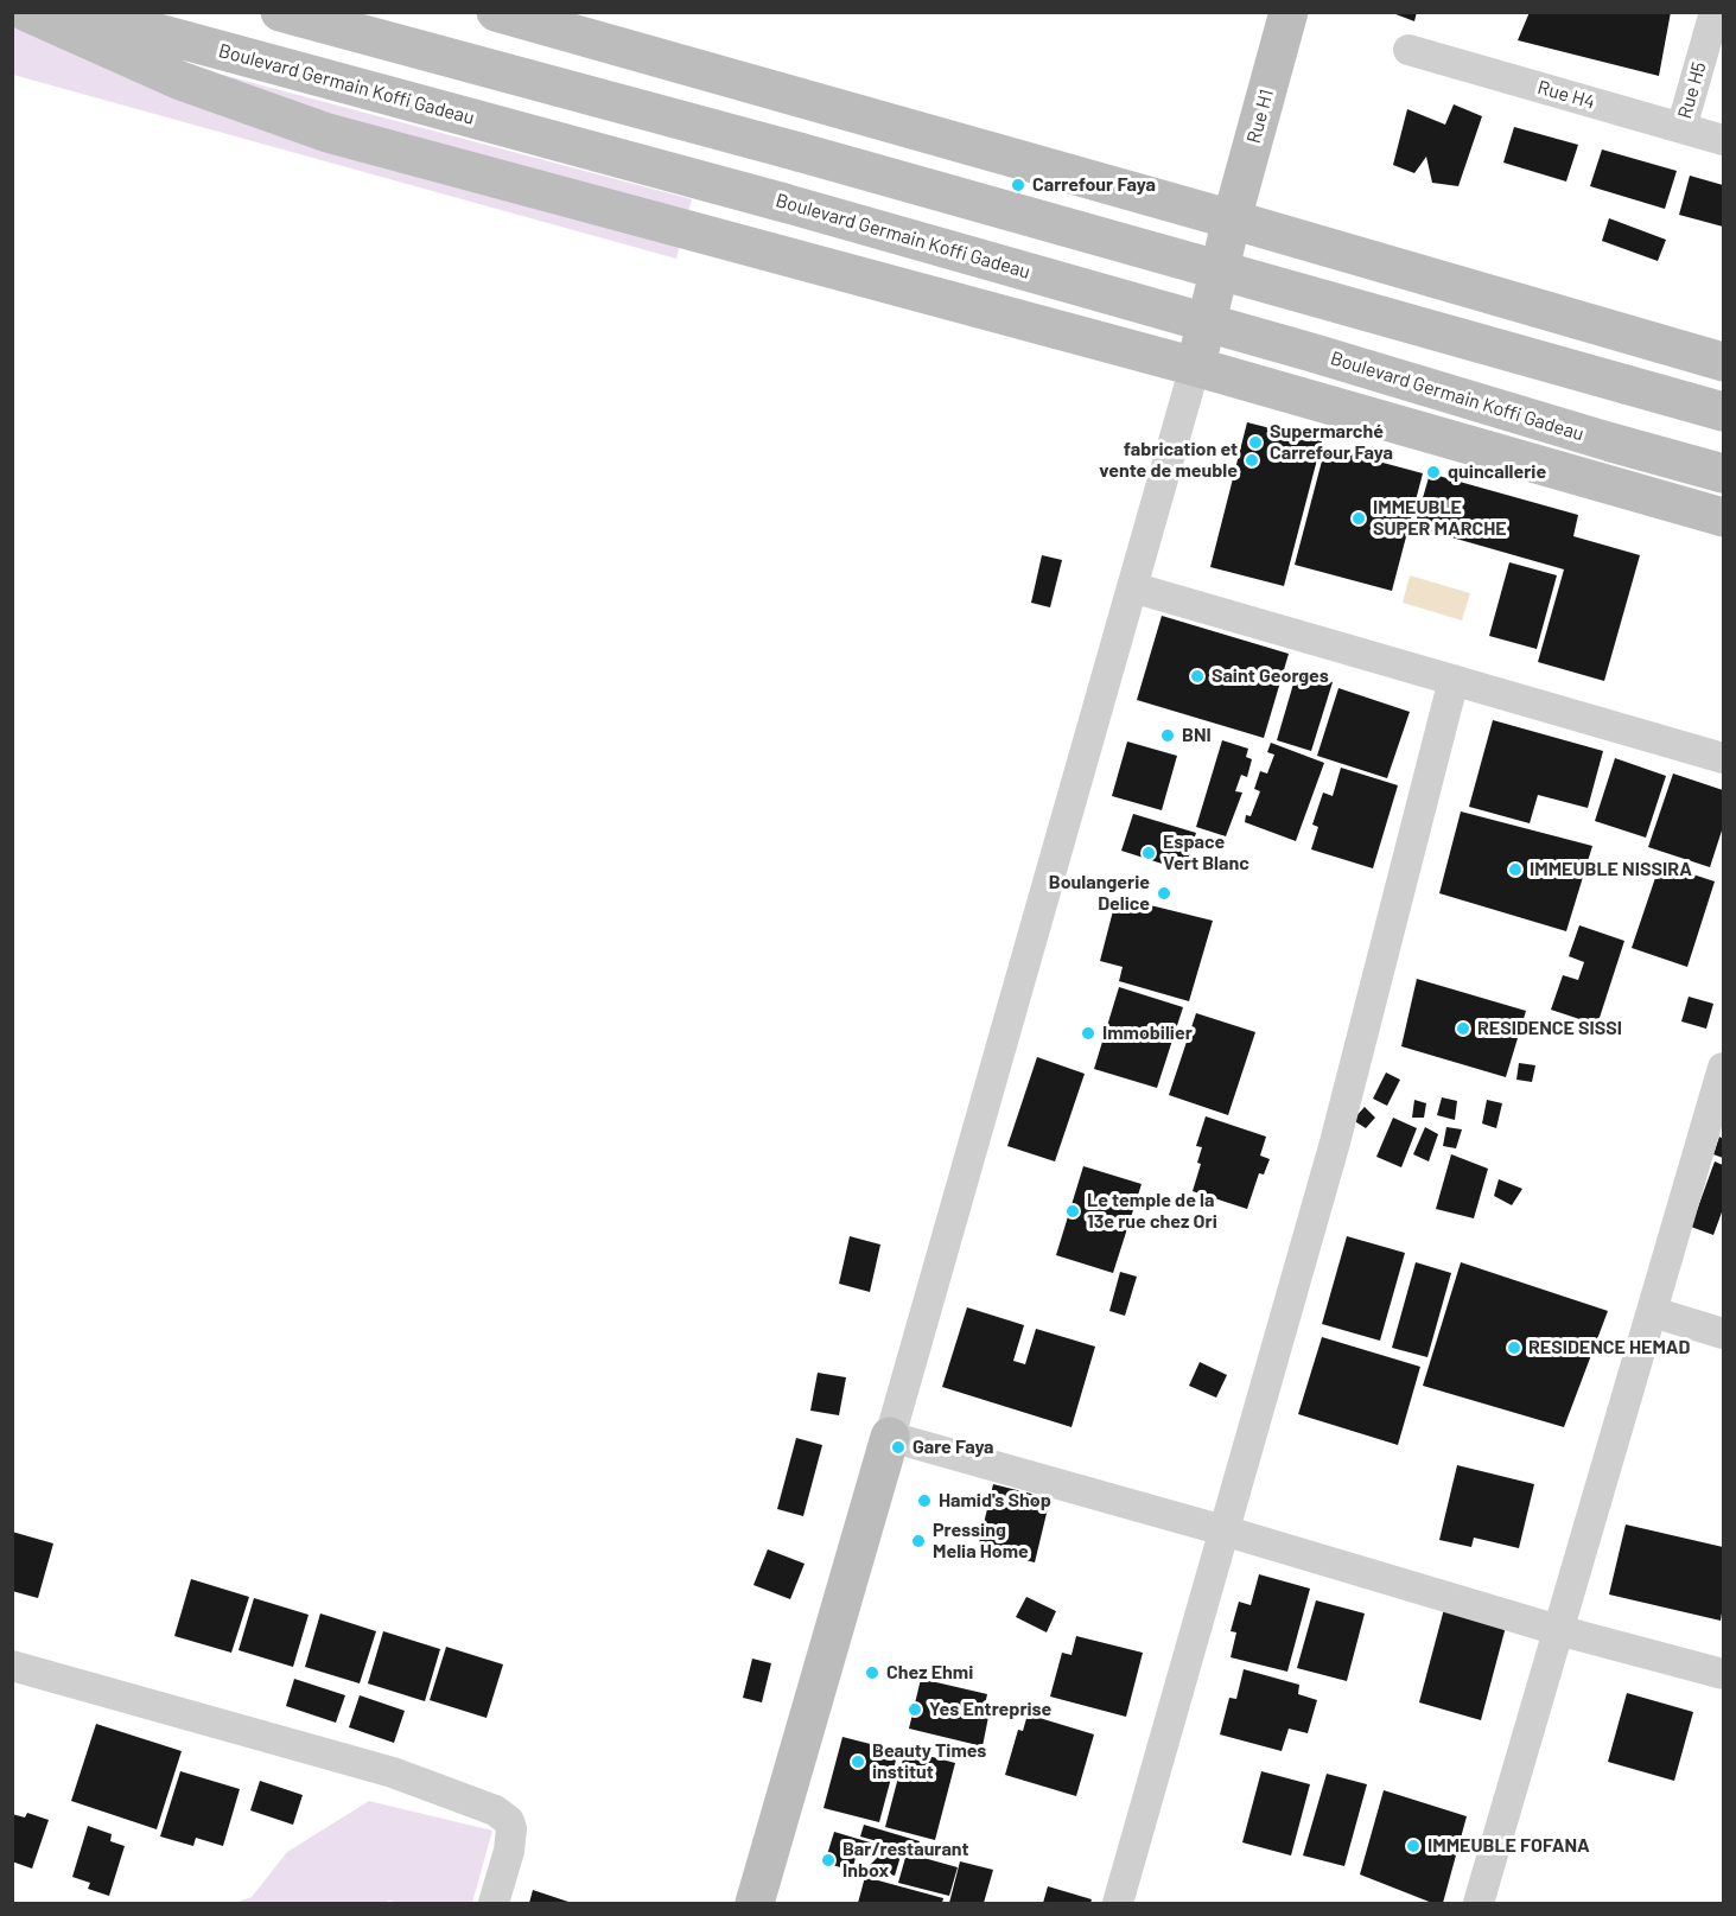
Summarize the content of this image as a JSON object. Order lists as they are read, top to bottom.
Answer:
{
  "streets": {
    "main road": ["Boulevard Germain Koffi Gadeau", "Rue H1"],
    "street": ["Rue H5", "Rue H4"]
  },
  "crossings": [
    ["Rue H5", "Rue H4"]
  ],
  "places": [
    "Carrefour Faya",
    "Supermarché Carrefour Faya",
    "fabrication et vente de meuble",
    "quincallerie",
    "IMMEUBLE SUPER MARCHE",
    "Saint Georges",
    "BNI",
    "Espace Vert Blanc",
    "IMMEUBLE NISSIRA",
    "Boulangerie Delice",
    "RESIDENCE SISSI",
    "Immobilier",
    "Le temple de la 13e rue chez Ori",
    "RESIDENCE HEMAD",
    "Gare Faya",
    "Hamid's Shop",
    "Pressing Melia Home",
    "Chez Ehmi",
    "Yes Entreprise",
    "Beauty Times institut",
    "IMMEUBLE FOFANA",
    "Bar/restaurant Inbox"
  ]
}
